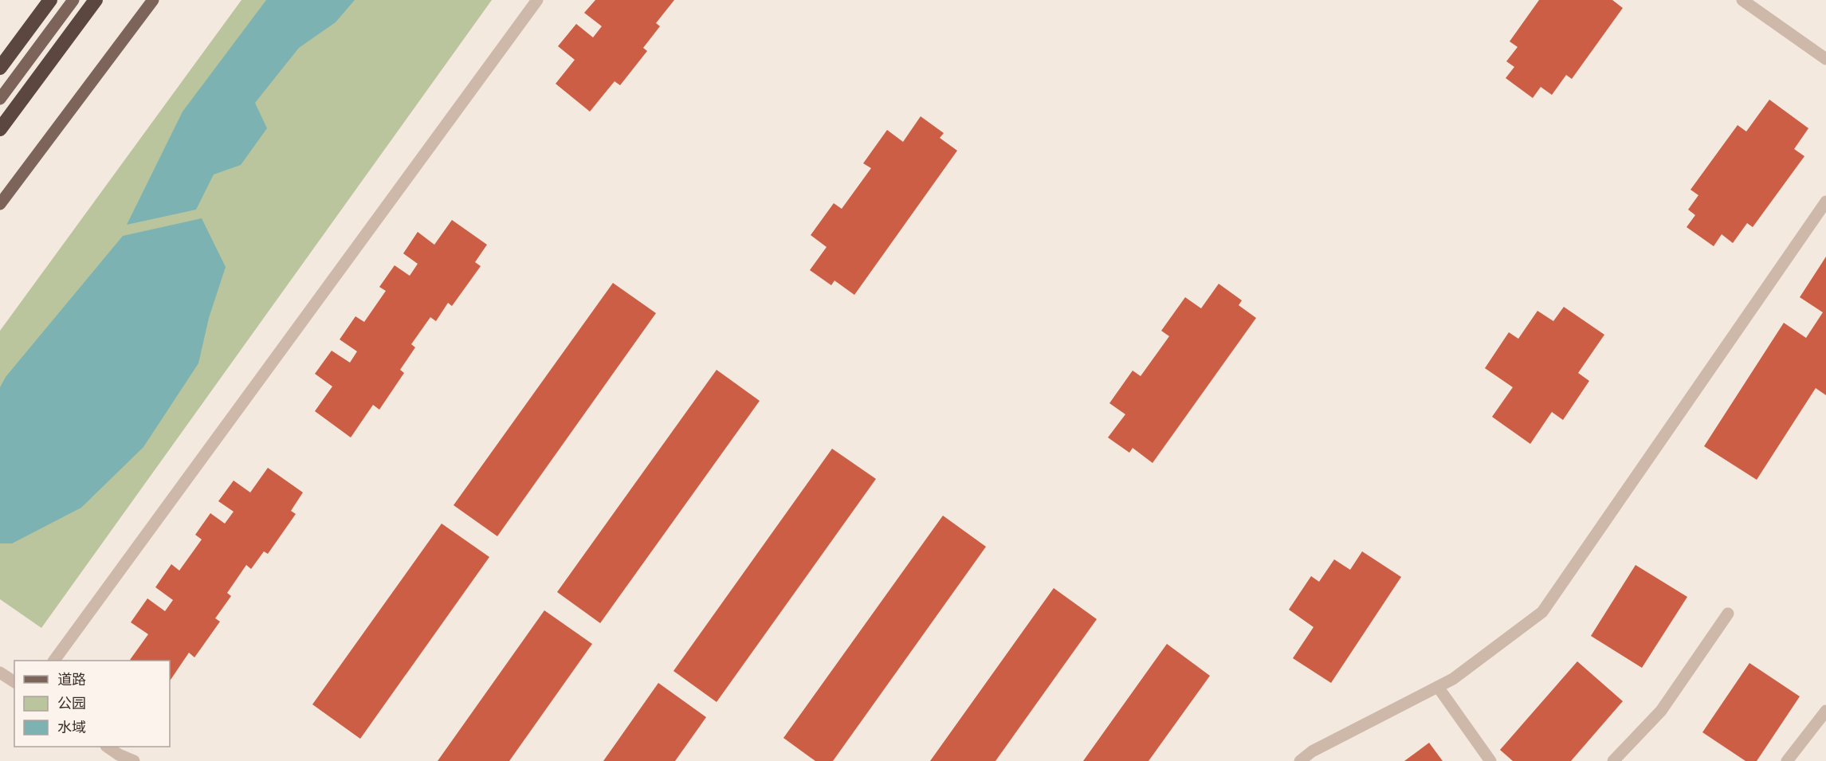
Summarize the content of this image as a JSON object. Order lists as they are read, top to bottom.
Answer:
{
  "legend": ["道路", "公园", "水域"]
}
